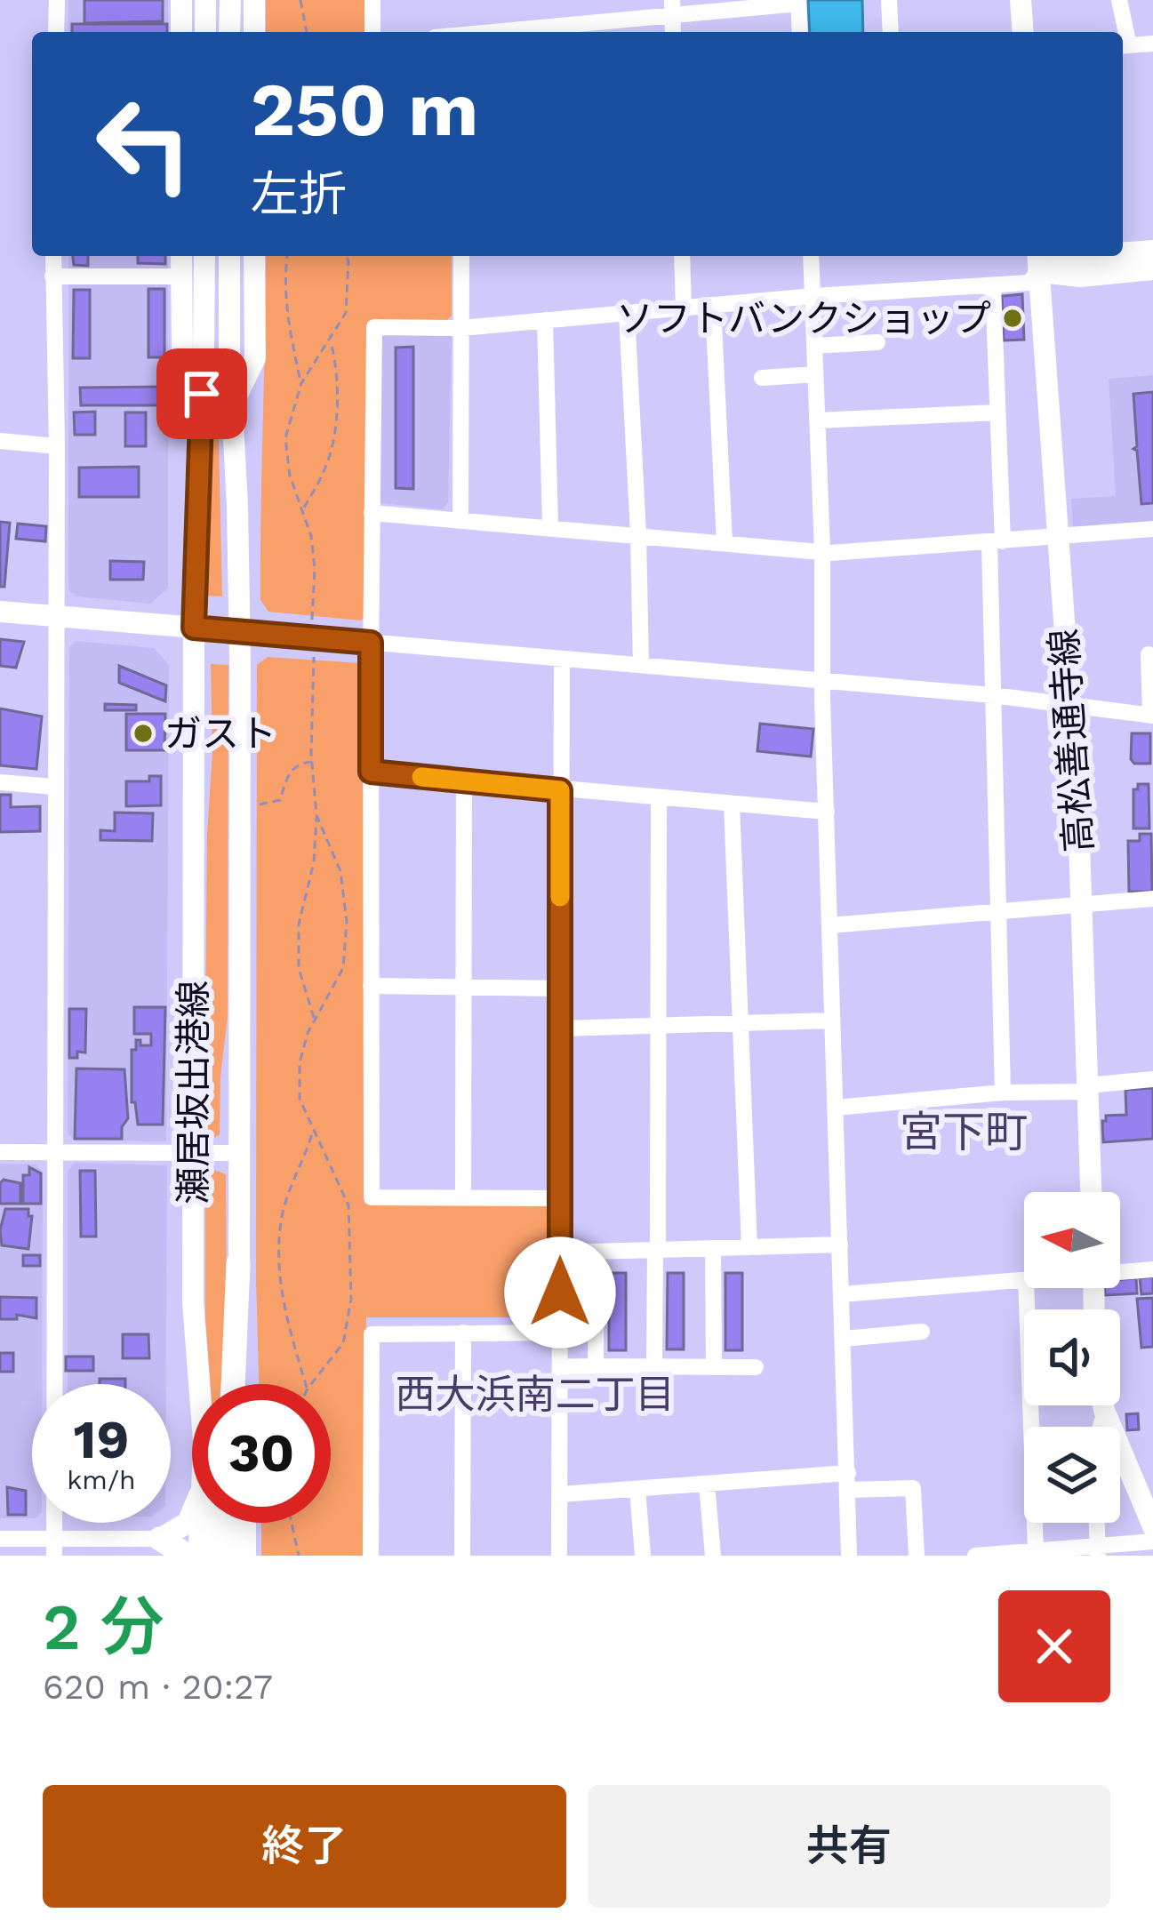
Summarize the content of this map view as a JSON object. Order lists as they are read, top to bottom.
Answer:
{
  "streets": {
    "main road": ["高松善通寺線", "瀬居坂出港線"]
  },
  "districts": ["宮下町", "西大浜南二丁目"],
  "places": ["ソフトバンクショップ", "ガスト"],
  "north": "left",
  "page": {
    "turn": ["250 m", "左折"],
    "speed": "19 km/h",
    "limit": "30",
    "heading": ["2 分", "620 m · 20:27"],
    "buttons": ["終了", "共有"]
  }
}
